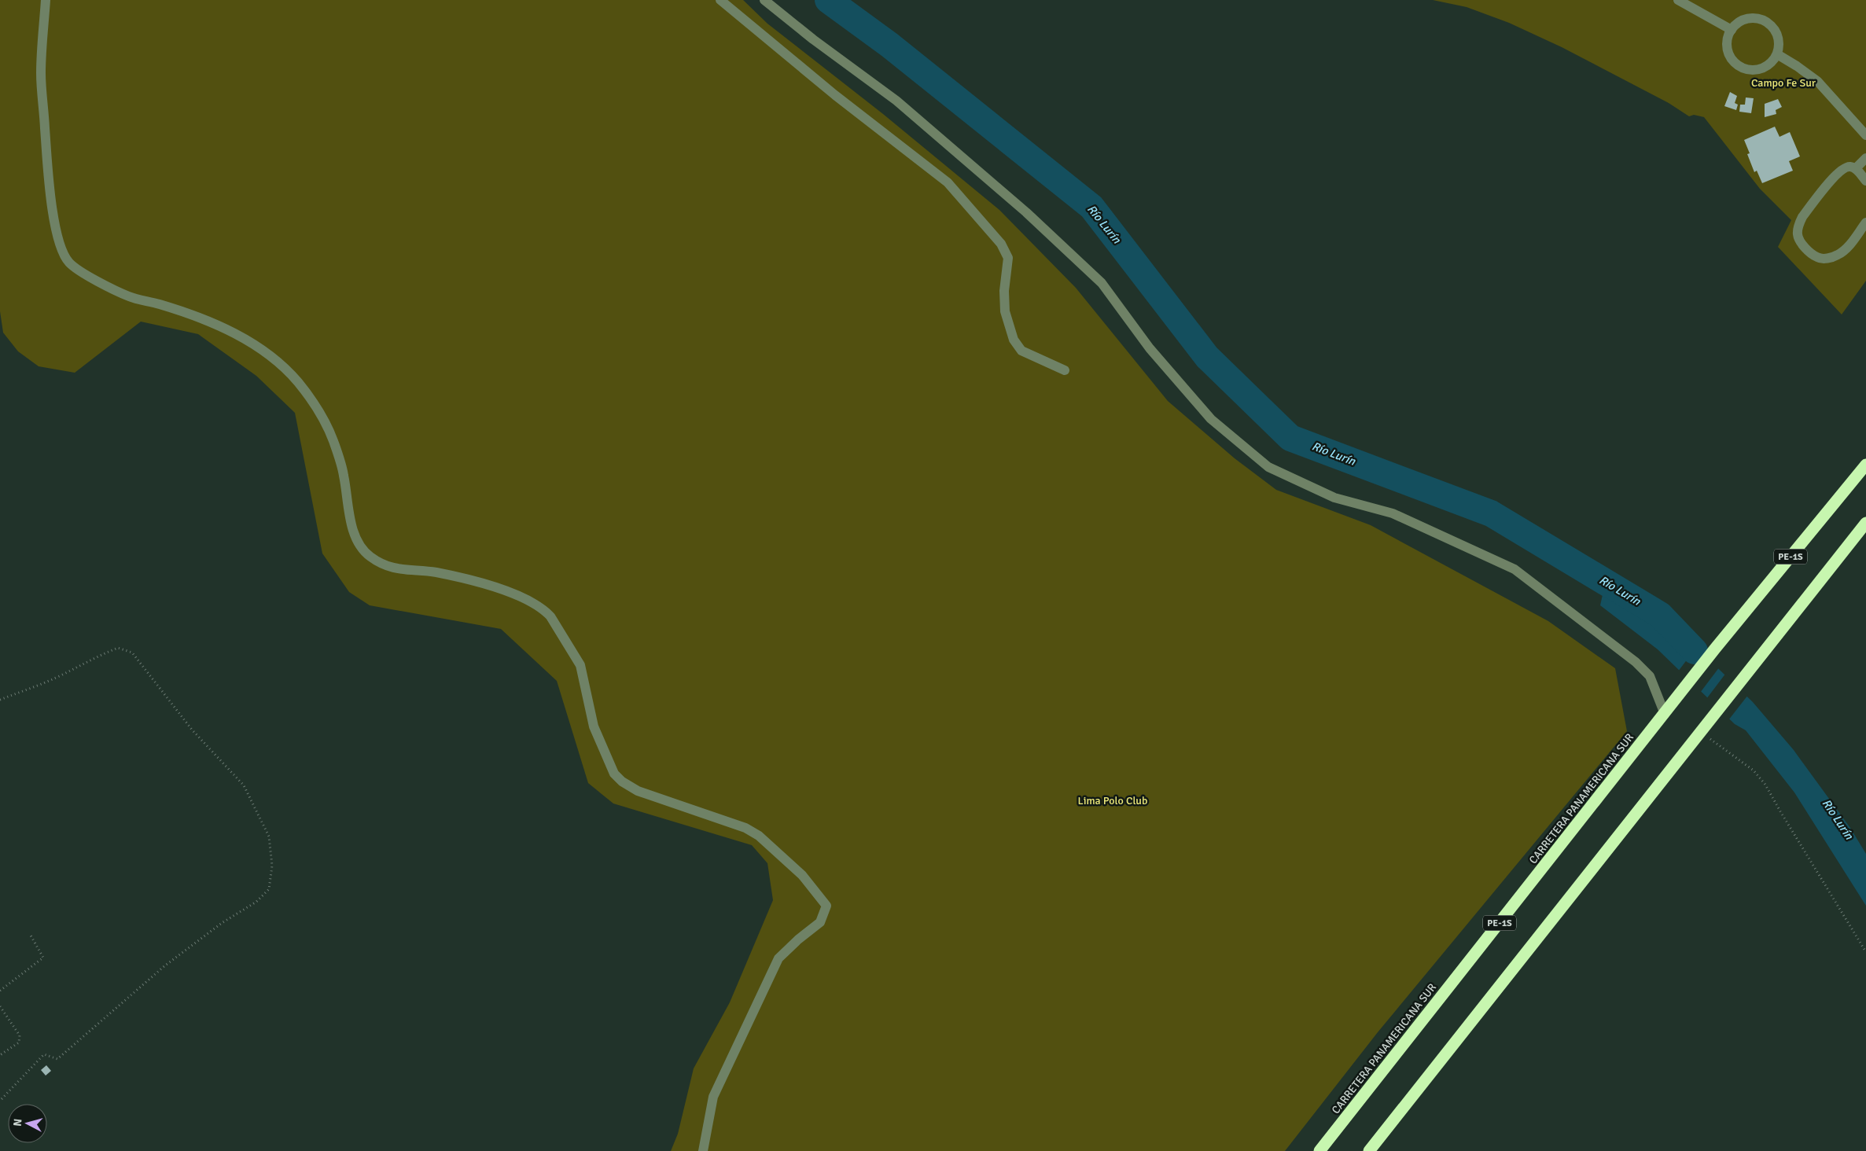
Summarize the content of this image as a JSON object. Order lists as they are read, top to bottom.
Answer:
{
  "streets": {
    "highway": ["PE-1S", "CARRETERA PANAMERICANA SUR"]
  },
  "water": ["Río Lurín"],
  "parks": ["Campo Fe Sur", "Lima Polo Club"],
  "north": "left"
}
